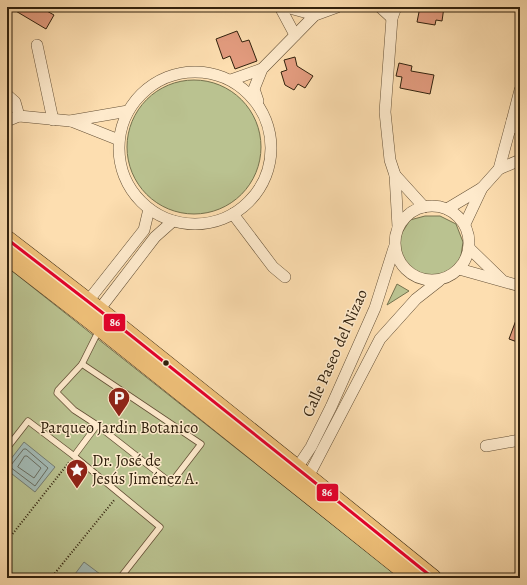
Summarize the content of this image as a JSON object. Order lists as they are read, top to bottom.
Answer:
{
  "streets": {
    "street": ["Calle Paseo del Nizao"]
  },
  "places": {
    "parking": ["Parqueo Jardin Botanico"],
    "place": ["Dr. José de Jesús Jiménez A."]
  },
  "lines": ["transit line 86"]
}
